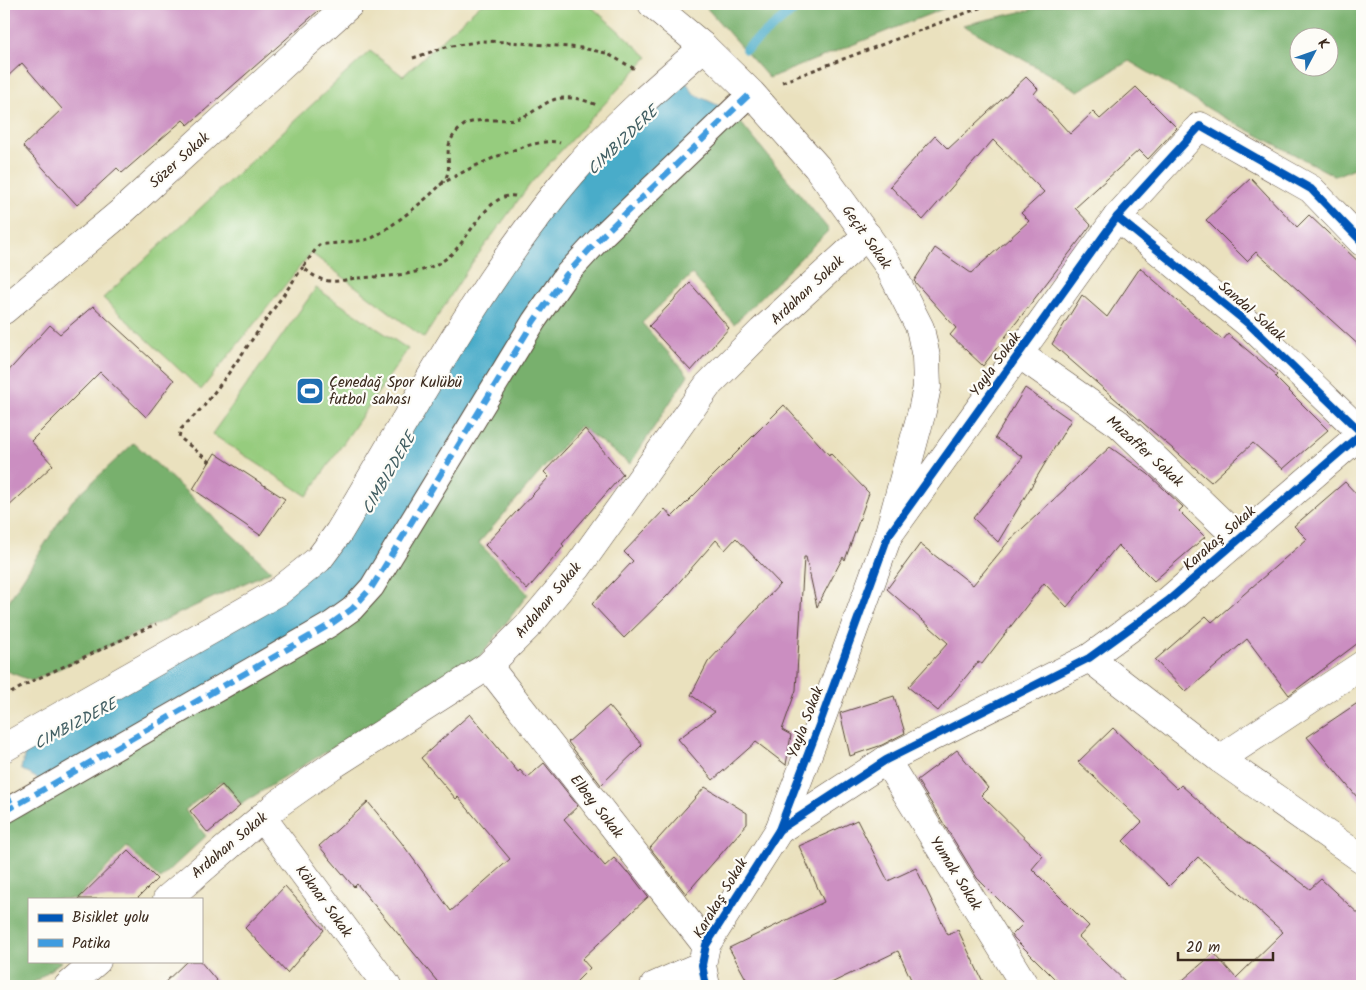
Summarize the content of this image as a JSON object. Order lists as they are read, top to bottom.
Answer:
{
  "streets": {
    "street": [
      "Sözer Sokak",
      "Geçit Sokak",
      "Ardahan Sokak",
      "Sandal Sokak",
      "Yayla Sokak",
      "Muzaffer Sokak",
      "Karakaş Sokak",
      "Elbey Sokak",
      "Yumak Sokak",
      "Köknar Sokak"
    ]
  },
  "crossings": [
    ["Geçit Sokak", "Ardahan Sokak"],
    ["Geçit Sokak", "Yayla Sokak"],
    ["Ardahan Sokak", "Elbey Sokak"],
    ["Ardahan Sokak", "Köknar Sokak"],
    ["Sandal Sokak", "Yayla Sokak"],
    ["Sandal Sokak", "Karakaş Sokak"],
    ["Yayla Sokak", "Muzaffer Sokak"],
    ["Yayla Sokak", "Karakaş Sokak"],
    ["Muzaffer Sokak", "Karakaş Sokak"],
    ["Karakaş Sokak", "Elbey Sokak"],
    ["Karakaş Sokak", "Yumak Sokak"]
  ],
  "water": ["CIMBIZDERE"],
  "places": {
    "sports": ["Çenedağ Spor Kulübü futbol sahası"]
  },
  "legend": ["Bisiklet yolu", "Patika"],
  "scale_bar": "20 m",
  "north": "top right"
}
